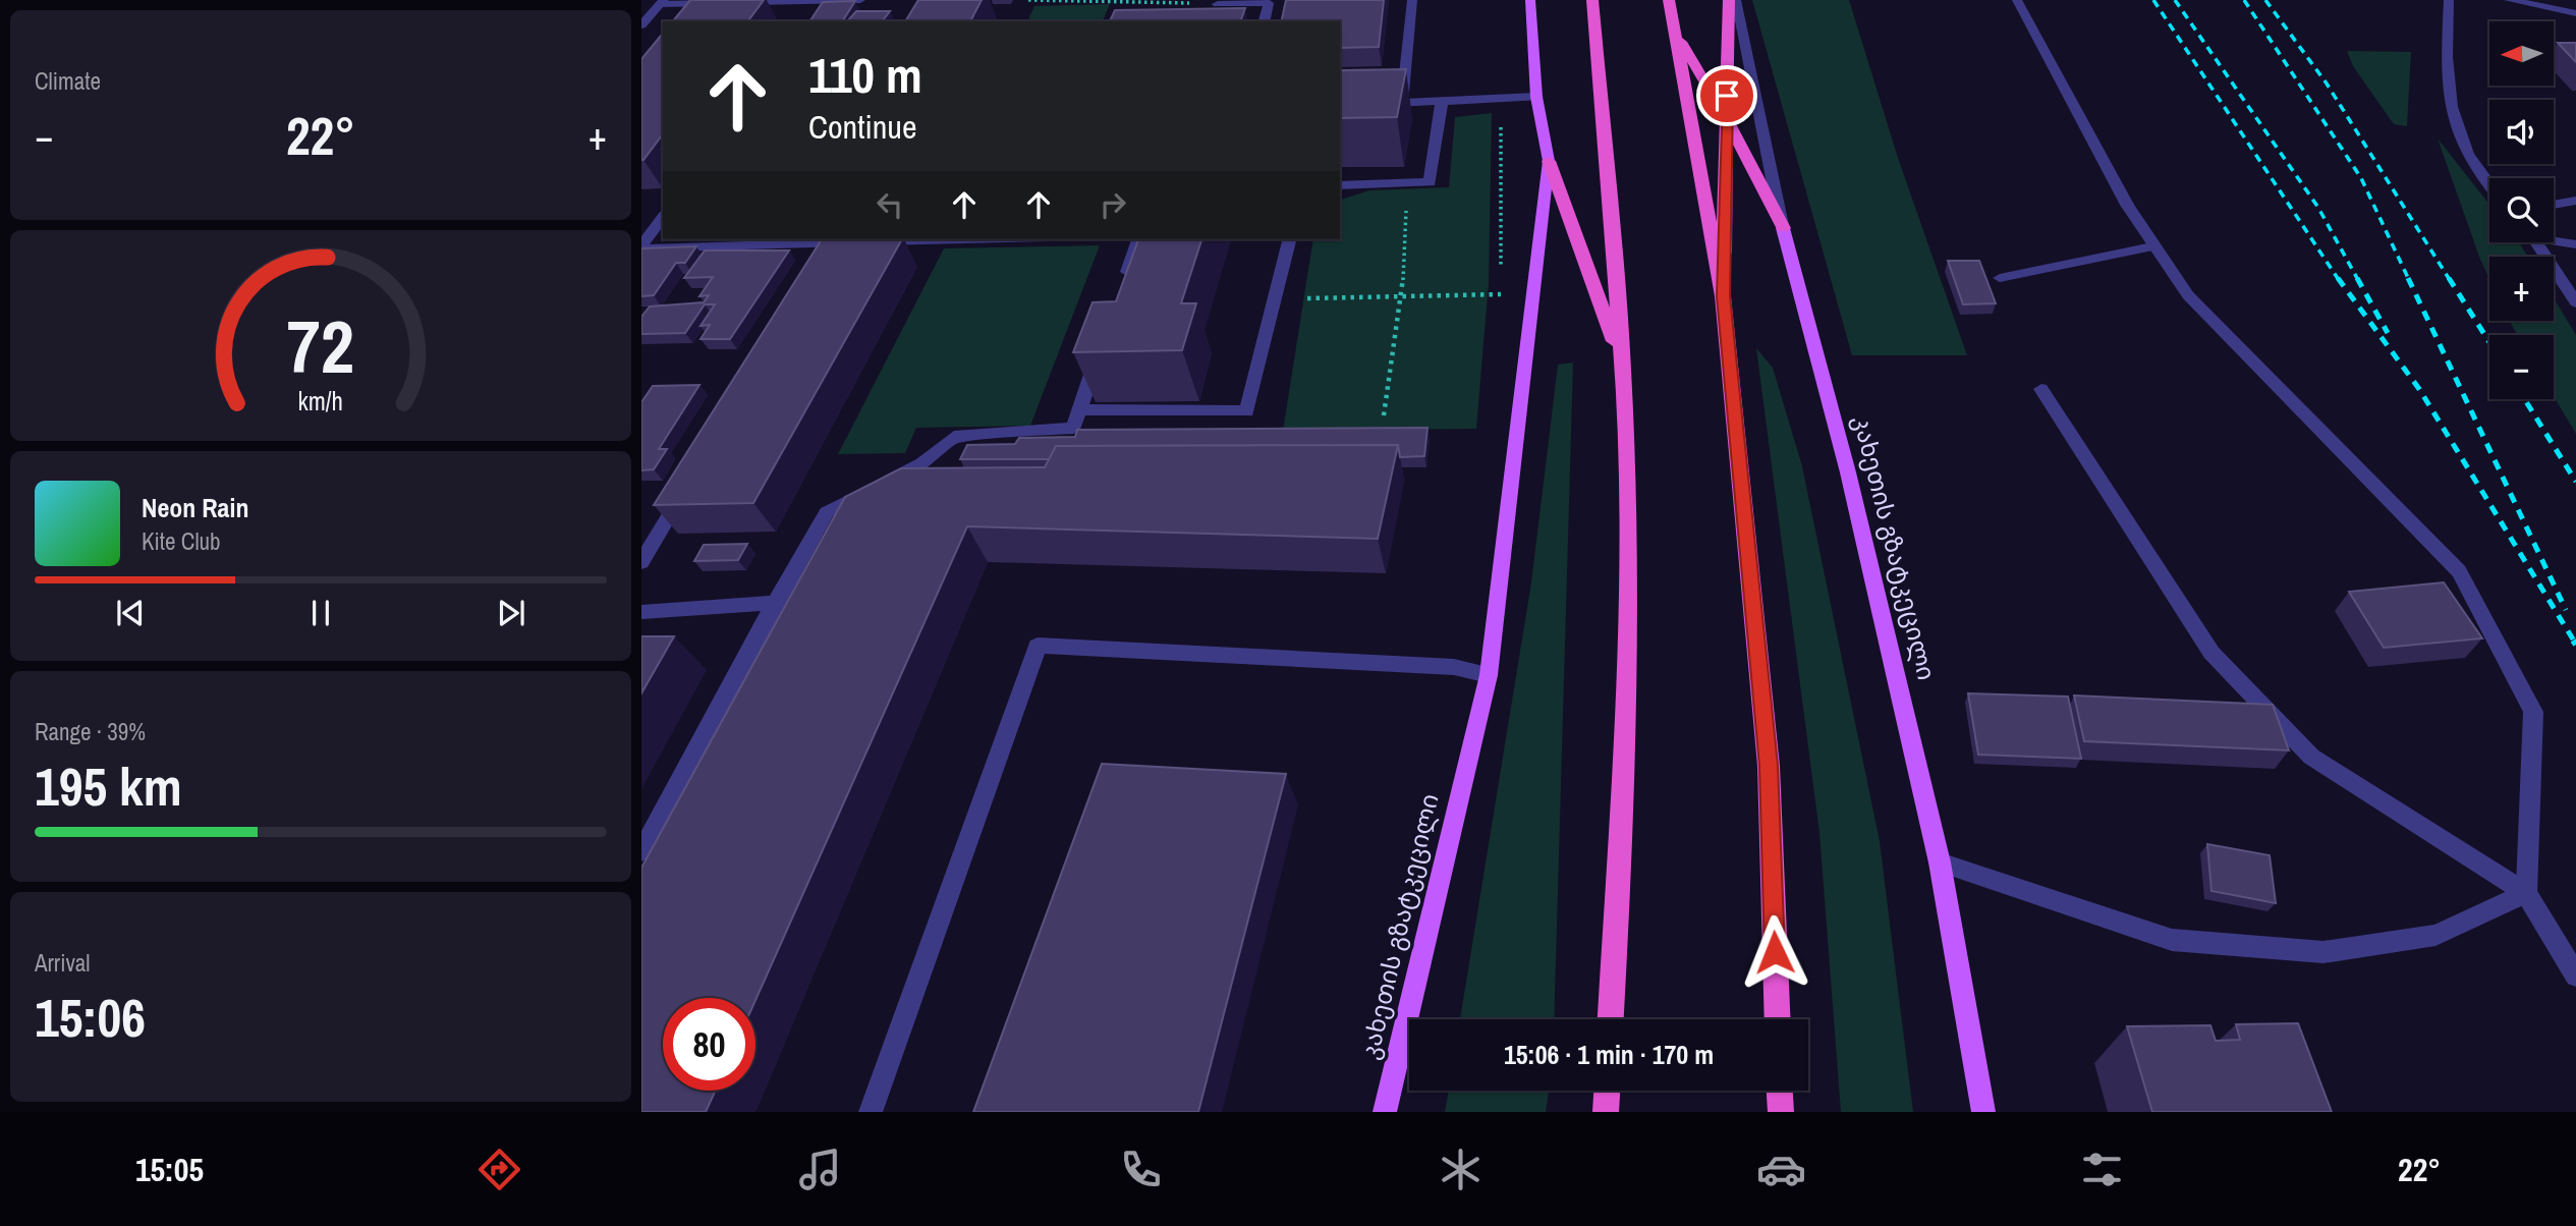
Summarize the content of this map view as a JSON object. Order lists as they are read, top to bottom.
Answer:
{
  "streets": {
    "main road": ["კახეთის გზატკეცილი"]
  },
  "north": "left",
  "page": {
    "tile": [
      "Climate",
      ["Range · 39%", "195 km"],
      ["Arrival", "15:06"]
    ],
    "map_buttons": ["+", "−"],
    "turn": ["110 m", "Continue"],
    "heat": ["−", "22°", "+"],
    "song": ["Neon Rain", "Kite Club"],
    "limit": "80",
    "trip": "15:06 · 1 min · 170 m",
    "tabs": ["15:05", "22°"],
    "gauge": ["72", "km/h"]
  }
}
